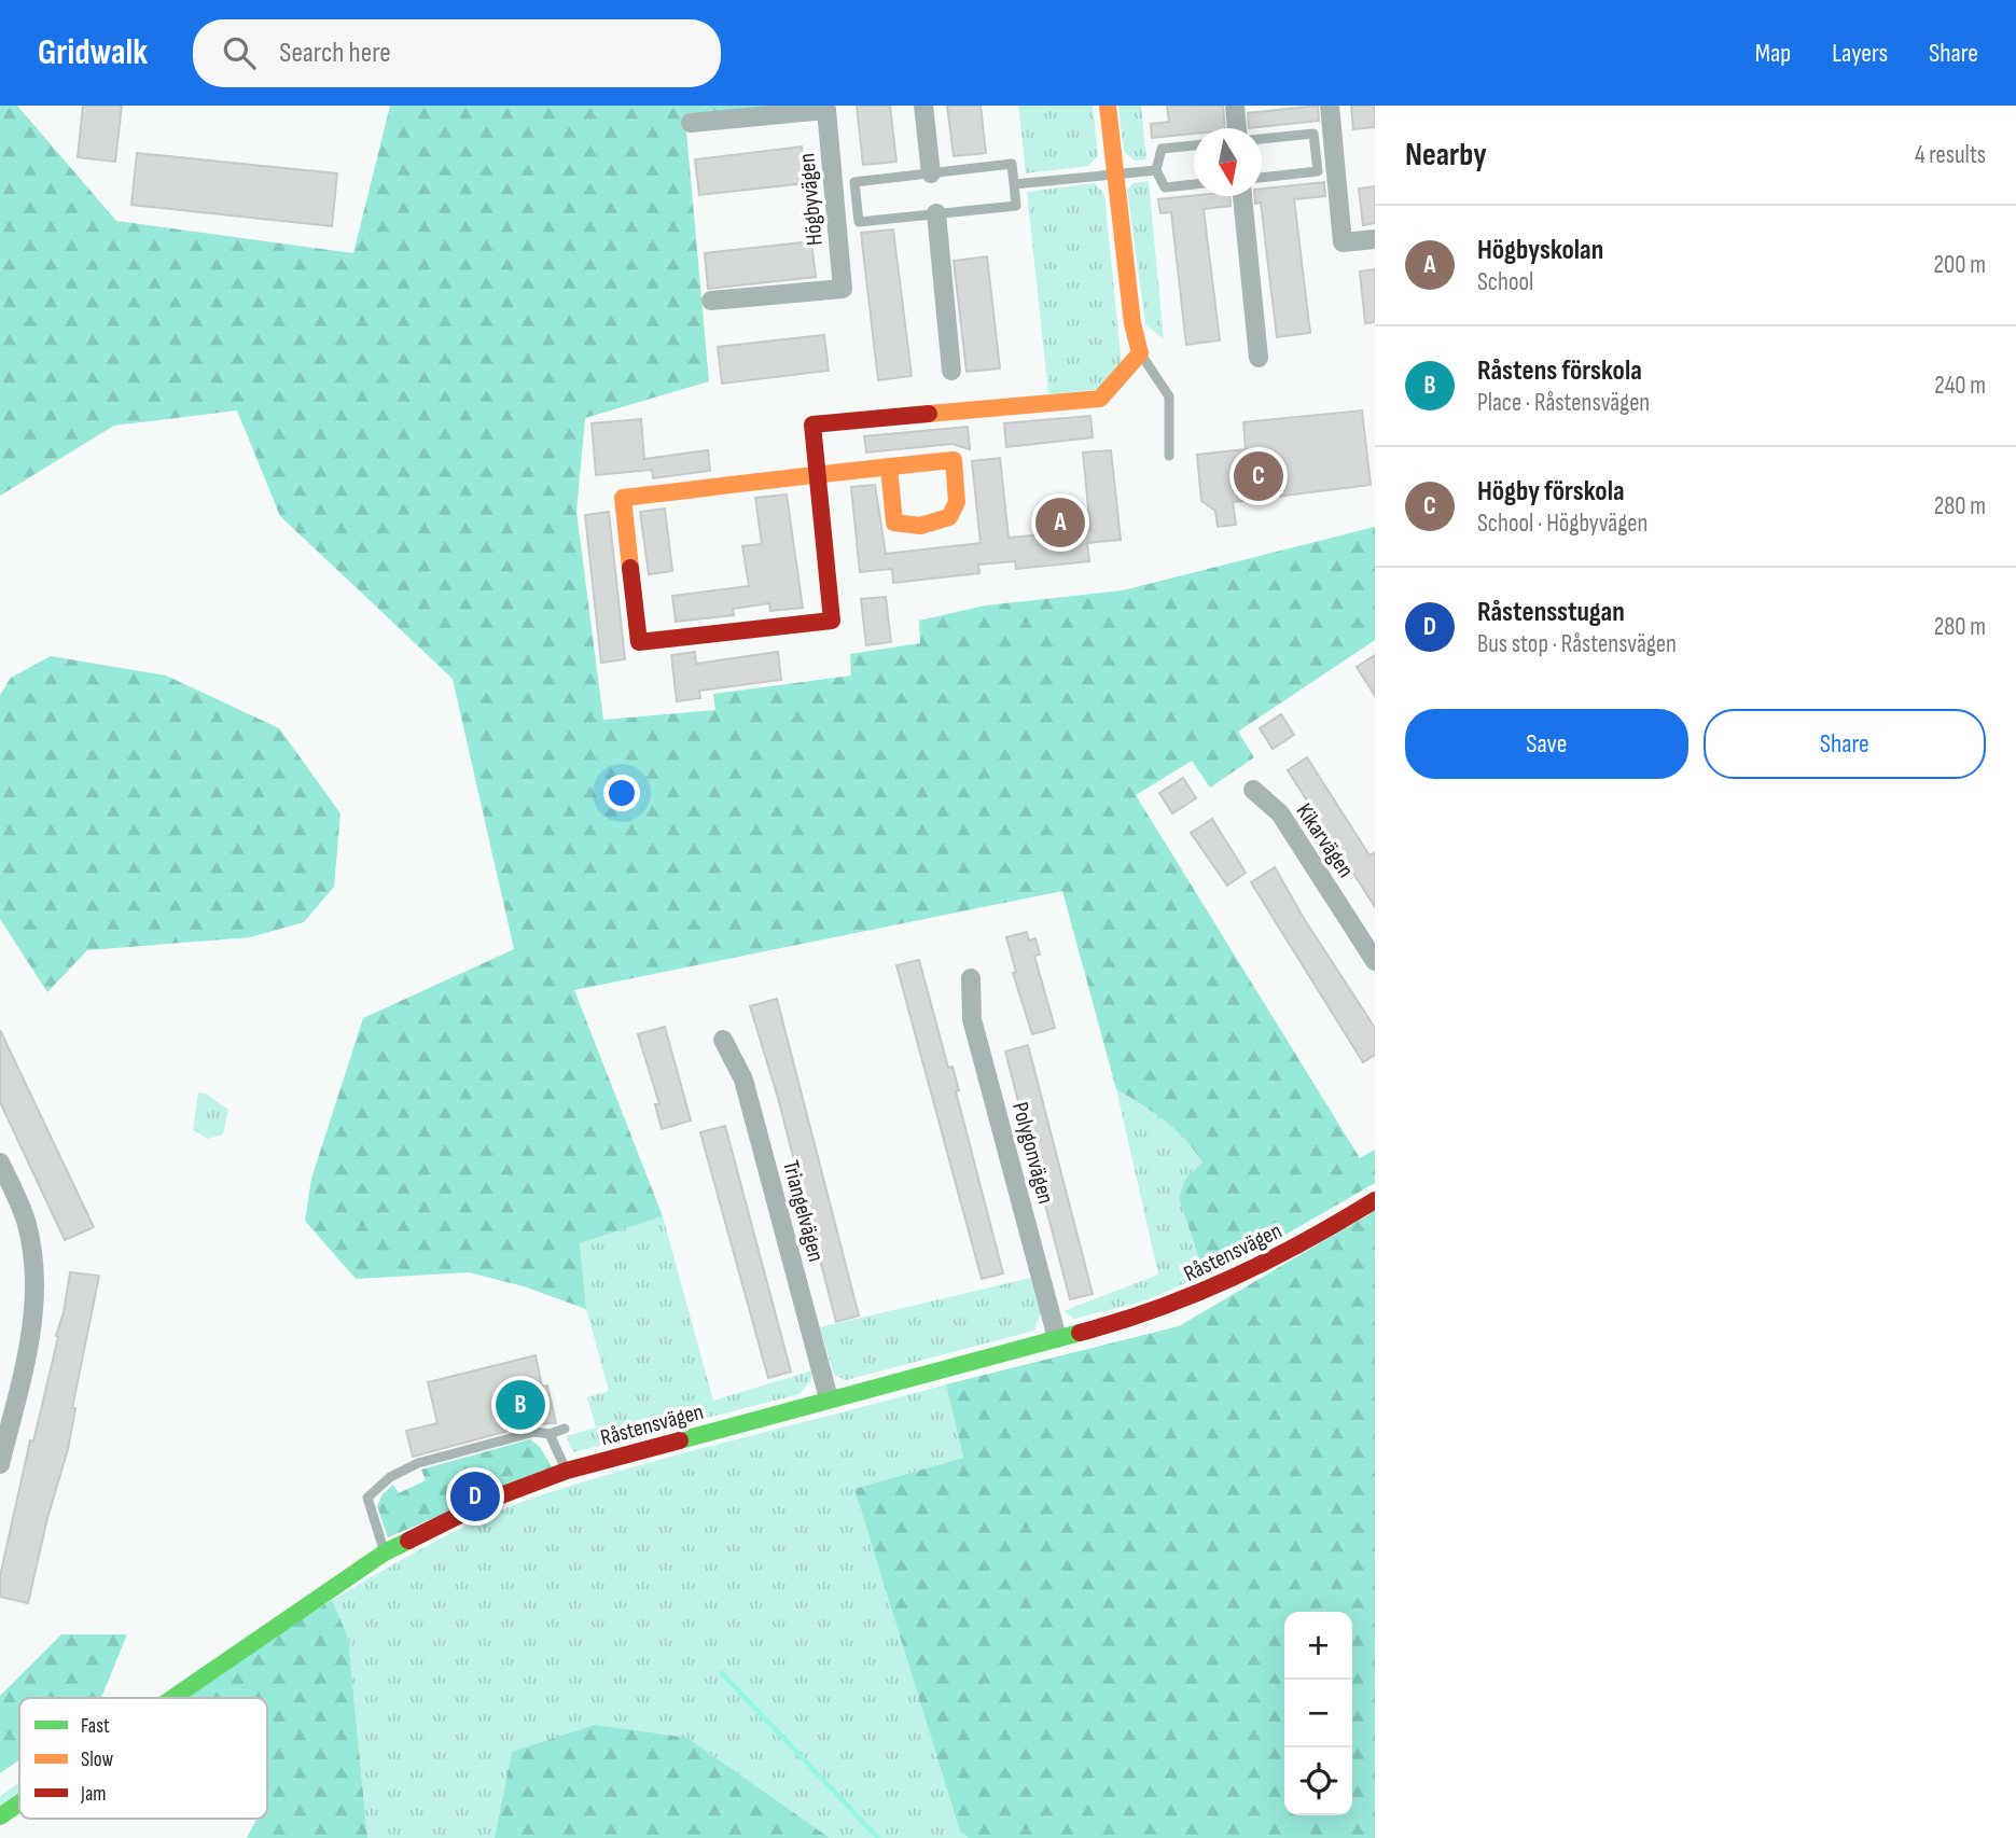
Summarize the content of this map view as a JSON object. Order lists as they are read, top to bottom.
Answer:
{
  "streets": {
    "street": [
      "Högbyvägen",
      "Kikarvägen",
      "Polygonvägen",
      "Triangelvägen",
      "Råstensvägen"
    ]
  },
  "crossings": [
    ["Polygonvägen", "Råstensvägen"],
    ["Triangelvägen", "Råstensvägen"]
  ],
  "legend": ["Fast", "Slow", "Jam"],
  "north": "bottom",
  "page": {
    "header": "Gridwalk",
    "search": "Search here",
    "nav": ["Map", "Layers", "Share"],
    "heading": ["Nearby", "4 results"],
    "list": [
      {
        "mark": "A",
        "name": "Högbyskolan",
        "note": "School",
        "value": "200 m"
      },
      {
        "mark": "B",
        "name": "Råstens förskola",
        "note": "Place · Råstensvägen",
        "value": "240 m"
      },
      {
        "mark": "C",
        "name": "Högby förskola",
        "note": "School · Högbyvägen",
        "value": "280 m"
      },
      {
        "mark": "D",
        "name": "Råstensstugan",
        "note": "Bus stop · Råstensvägen",
        "value": "280 m"
      }
    ],
    "pins": [
      "C",
      "A",
      "B",
      "D"
    ],
    "buttons": ["Save", "Share"],
    "map_buttons": ["+", "−"]
  }
}
